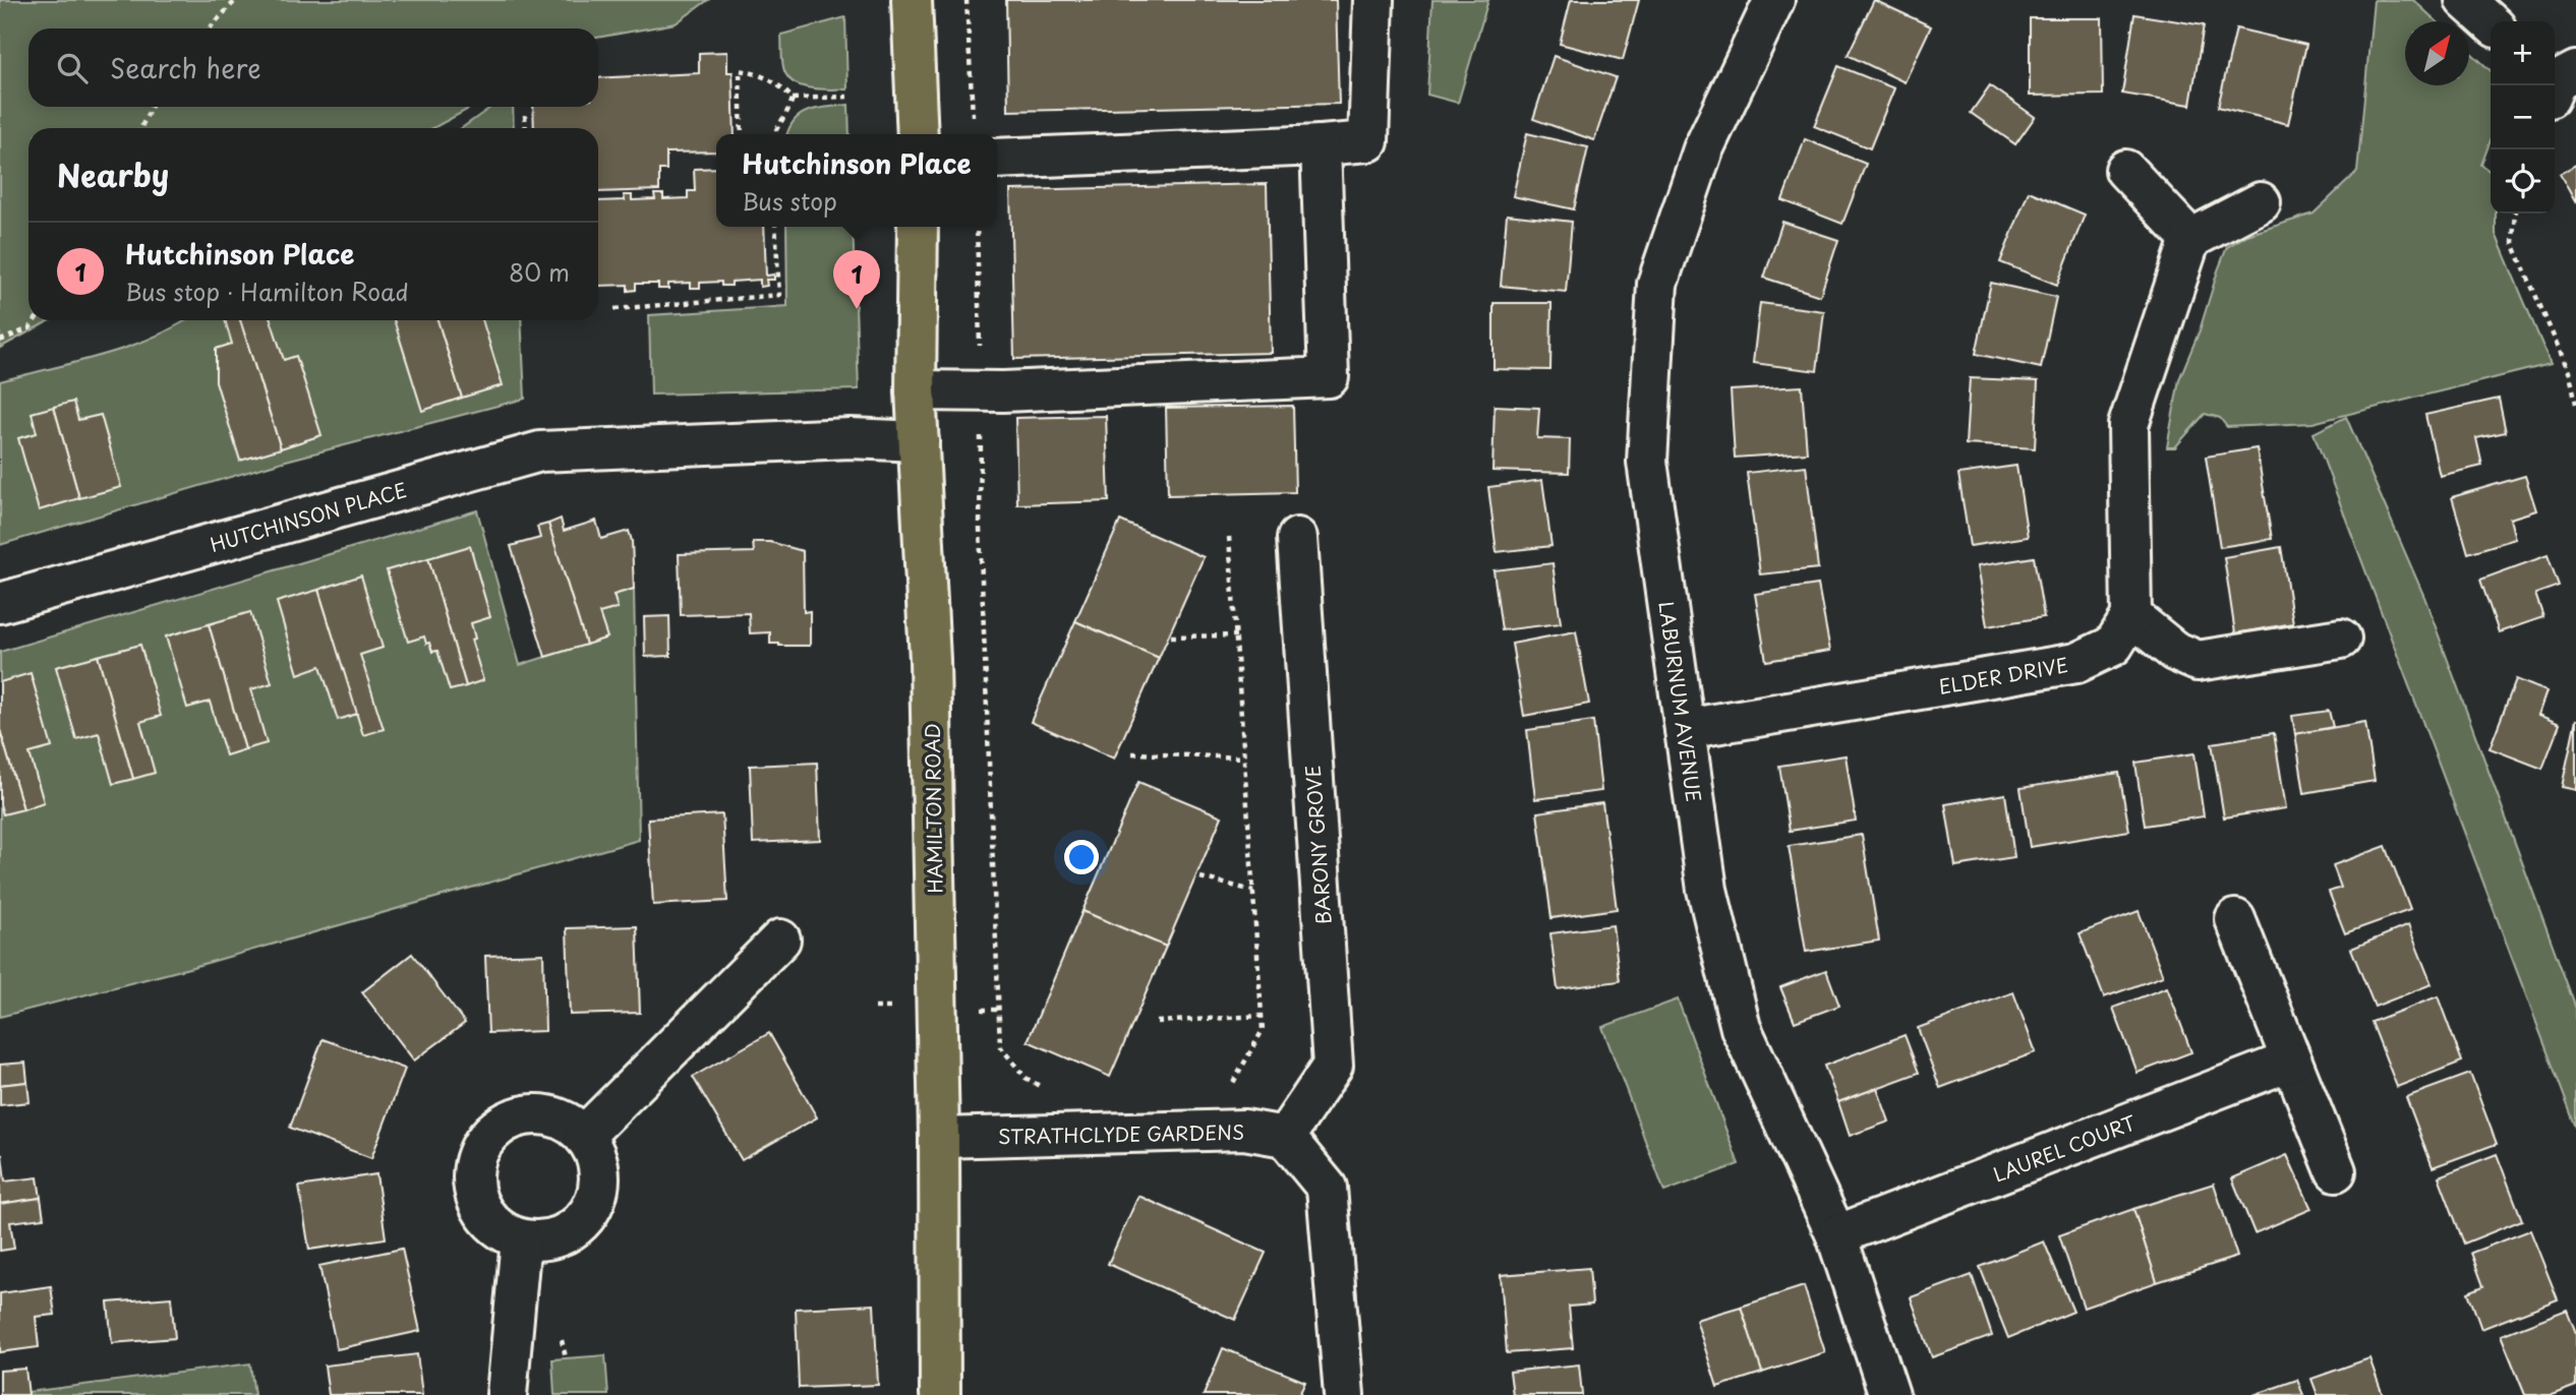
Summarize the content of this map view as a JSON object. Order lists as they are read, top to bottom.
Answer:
{
  "streets": {
    "main road": ["HAMILTON ROAD"],
    "street": [
      "HUTCHINSON PLACE",
      "ELDER DRIVE",
      "LABURNUM AVENUE",
      "BARONY GROVE",
      "STRATHCLYDE GARDENS",
      "LAUREL COURT"
    ]
  },
  "crossings": [
    ["HUTCHINSON PLACE", "HAMILTON ROAD"],
    ["ELDER DRIVE", "LABURNUM AVENUE"],
    ["LABURNUM AVENUE", "LAUREL COURT"],
    ["HAMILTON ROAD", "STRATHCLYDE GARDENS"],
    ["BARONY GROVE", "STRATHCLYDE GARDENS"]
  ],
  "north": "top right",
  "page": {
    "map_buttons": ["+", "−"],
    "search": "Search here",
    "heading": "Nearby",
    "popup": ["Hutchinson Place", "Bus stop"],
    "list": [
      {
        "mark": "1",
        "name": "Hutchinson Place",
        "note": "Bus stop · Hamilton Road",
        "value": "80 m"
      }
    ],
    "pins": "1"
  }
}
